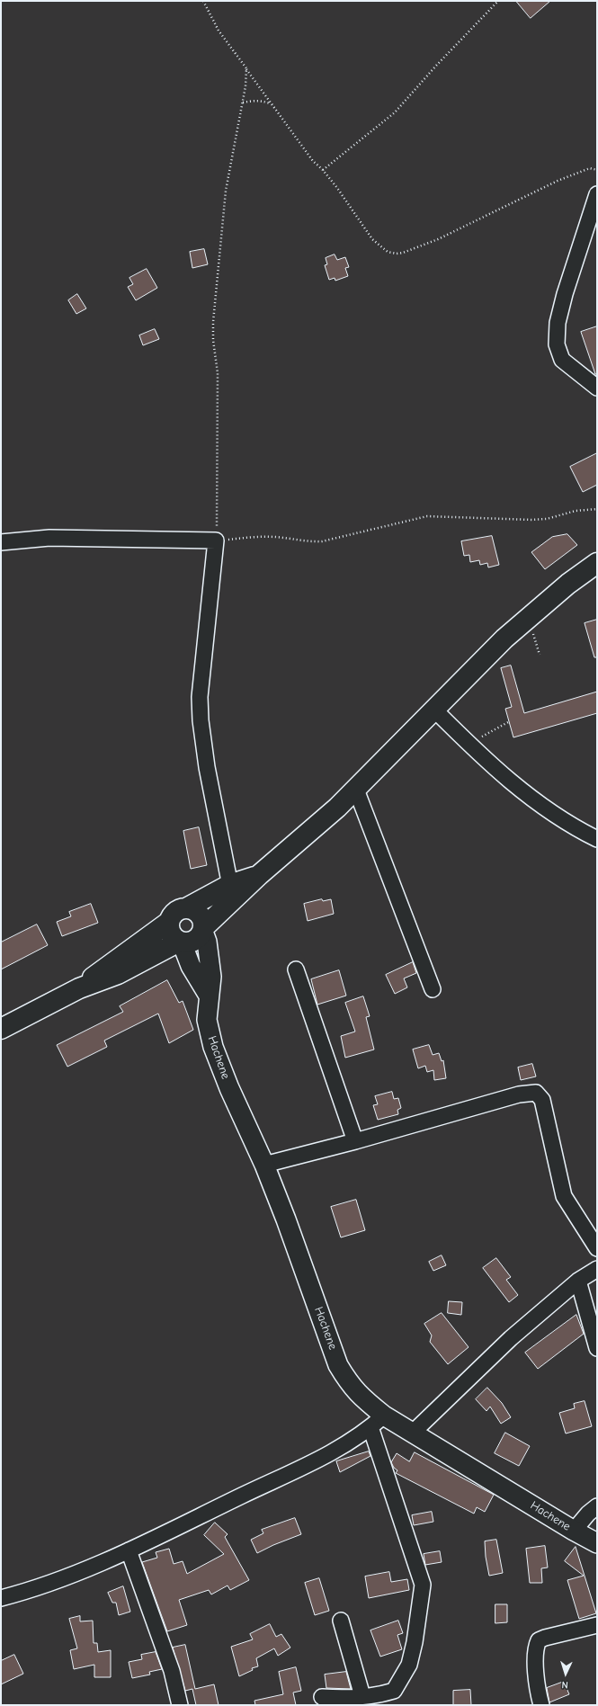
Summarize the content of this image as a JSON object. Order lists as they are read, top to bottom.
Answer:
{
  "streets": {
    "street": ["Hachene"]
  },
  "north": "bottom"
}
